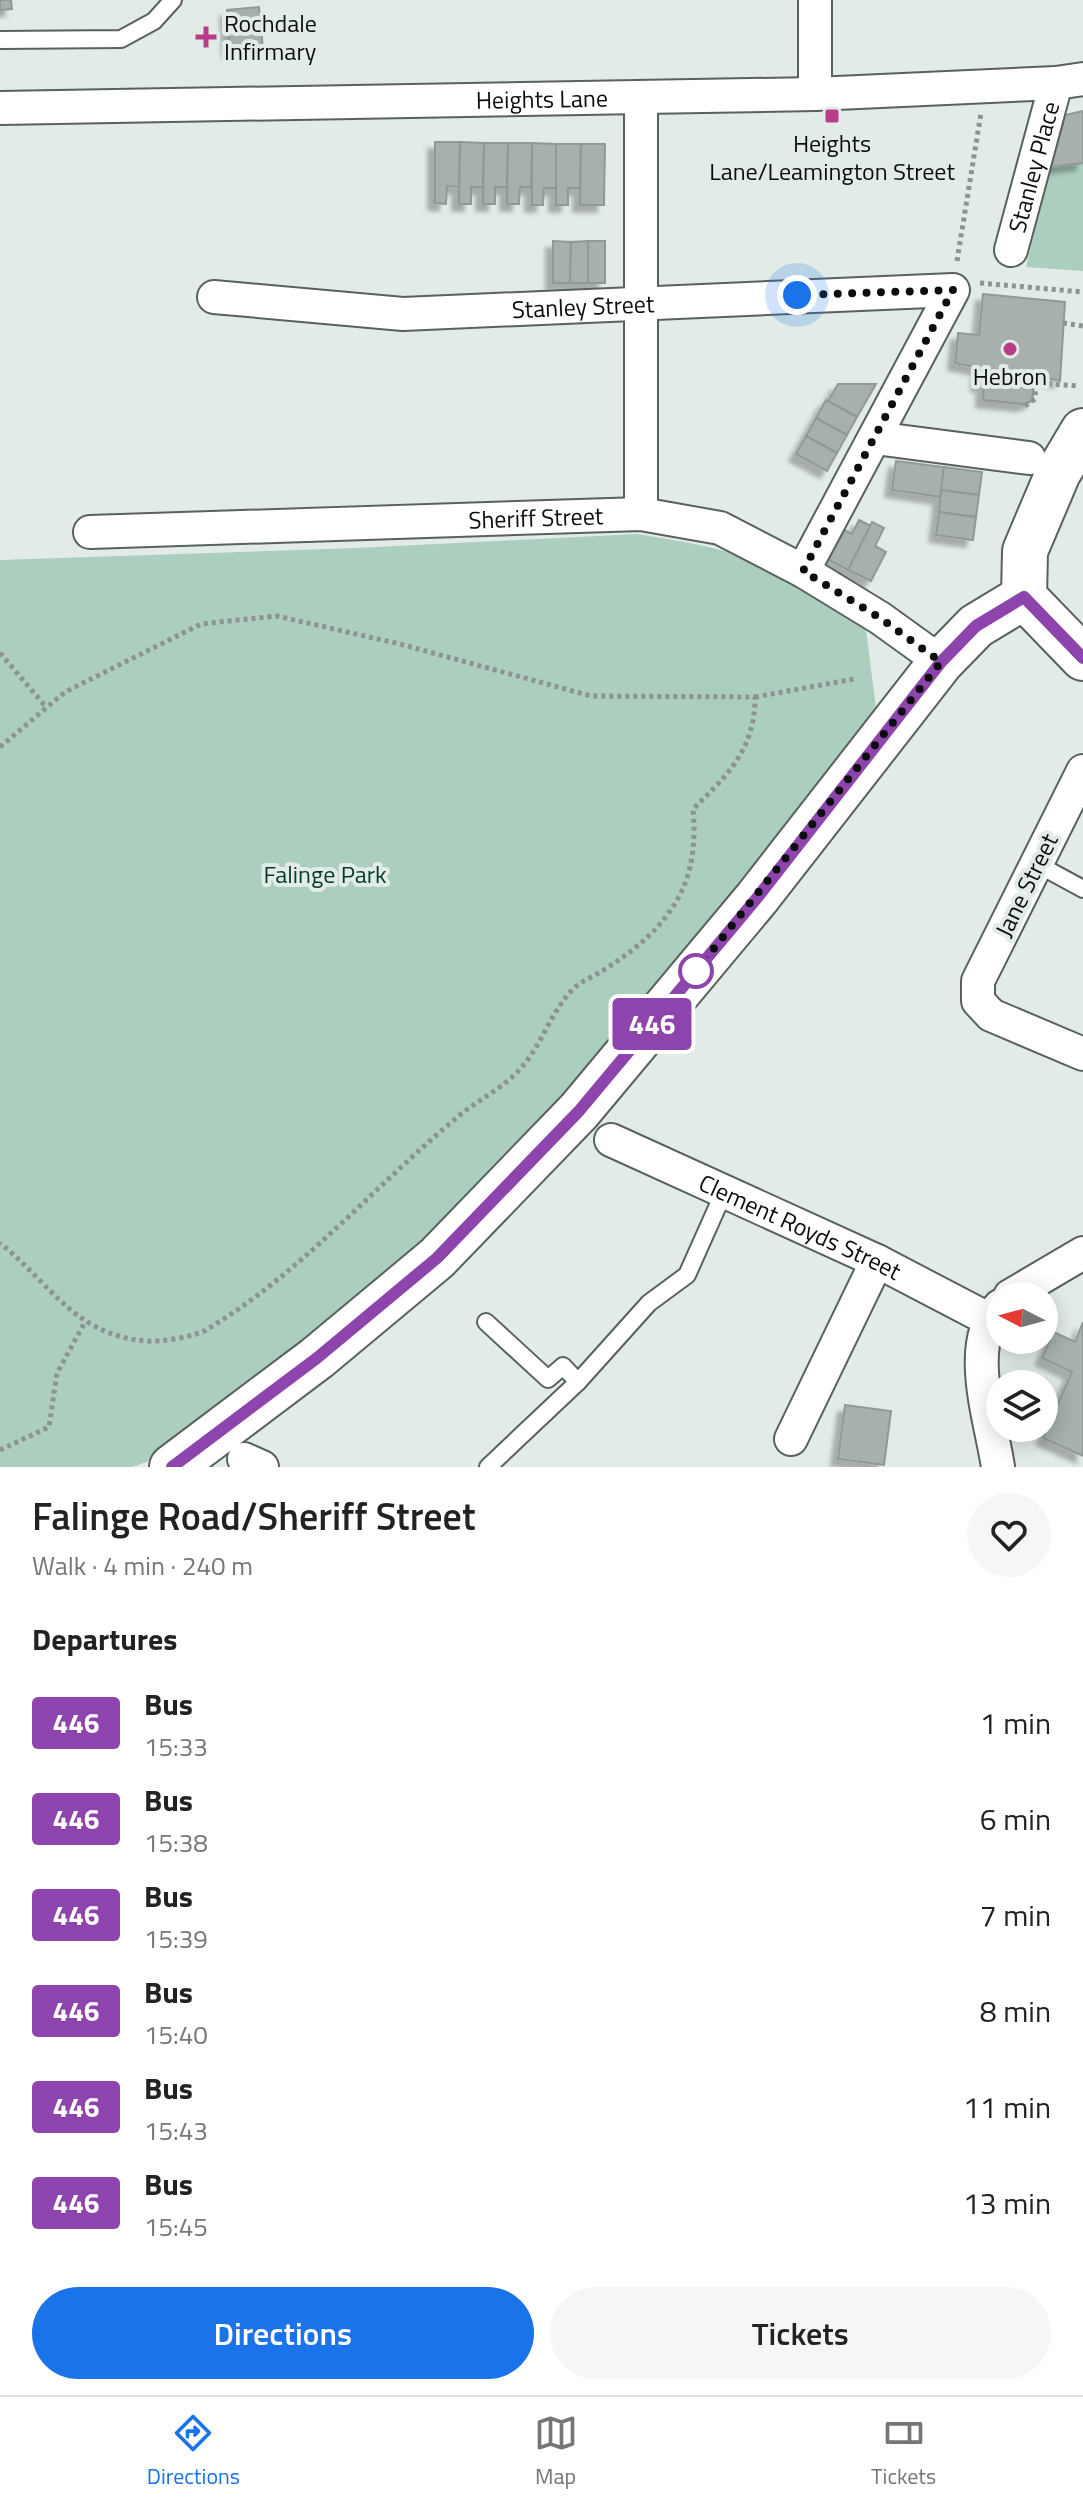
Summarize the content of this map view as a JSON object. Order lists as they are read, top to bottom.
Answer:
{
  "streets": {
    "street": [
      "Heights Lane",
      "Stanley Place",
      "Stanley Street",
      "Sheriff Street",
      "Jane Street",
      "Clement Royds Street"
    ]
  },
  "crossings": [
    ["Heights Lane", "Stanley Place"]
  ],
  "parks": ["Falinge Park"],
  "places": {
    "health": ["Rochdale Infirmary"],
    "transit": ["Heights Lane/Leamington Street"],
    "other": ["Hebron"]
  },
  "lines": ["bus line 446"],
  "north": "left",
  "page": {
    "on_map": "446",
    "heading": [
      ["Falinge Road/Sheriff Street", "Walk · 4 min · 240 m"],
      "Departures"
    ],
    "list": [
      {
        "mark": "446",
        "name": "Bus",
        "note": "15:33",
        "value": "1 min"
      },
      {
        "mark": "446",
        "name": "Bus",
        "note": "15:38",
        "value": "6 min"
      },
      {
        "mark": "446",
        "name": "Bus",
        "note": "15:39",
        "value": "7 min"
      },
      {
        "mark": "446",
        "name": "Bus",
        "note": "15:40",
        "value": "8 min"
      },
      {
        "mark": "446",
        "name": "Bus",
        "note": "15:43",
        "value": "11 min"
      },
      {
        "mark": "446",
        "name": "Bus",
        "note": "15:45",
        "value": "13 min"
      }
    ],
    "buttons": ["Directions", "Tickets"],
    "tabs": ["Directions", "Map", "Tickets"]
  }
}
